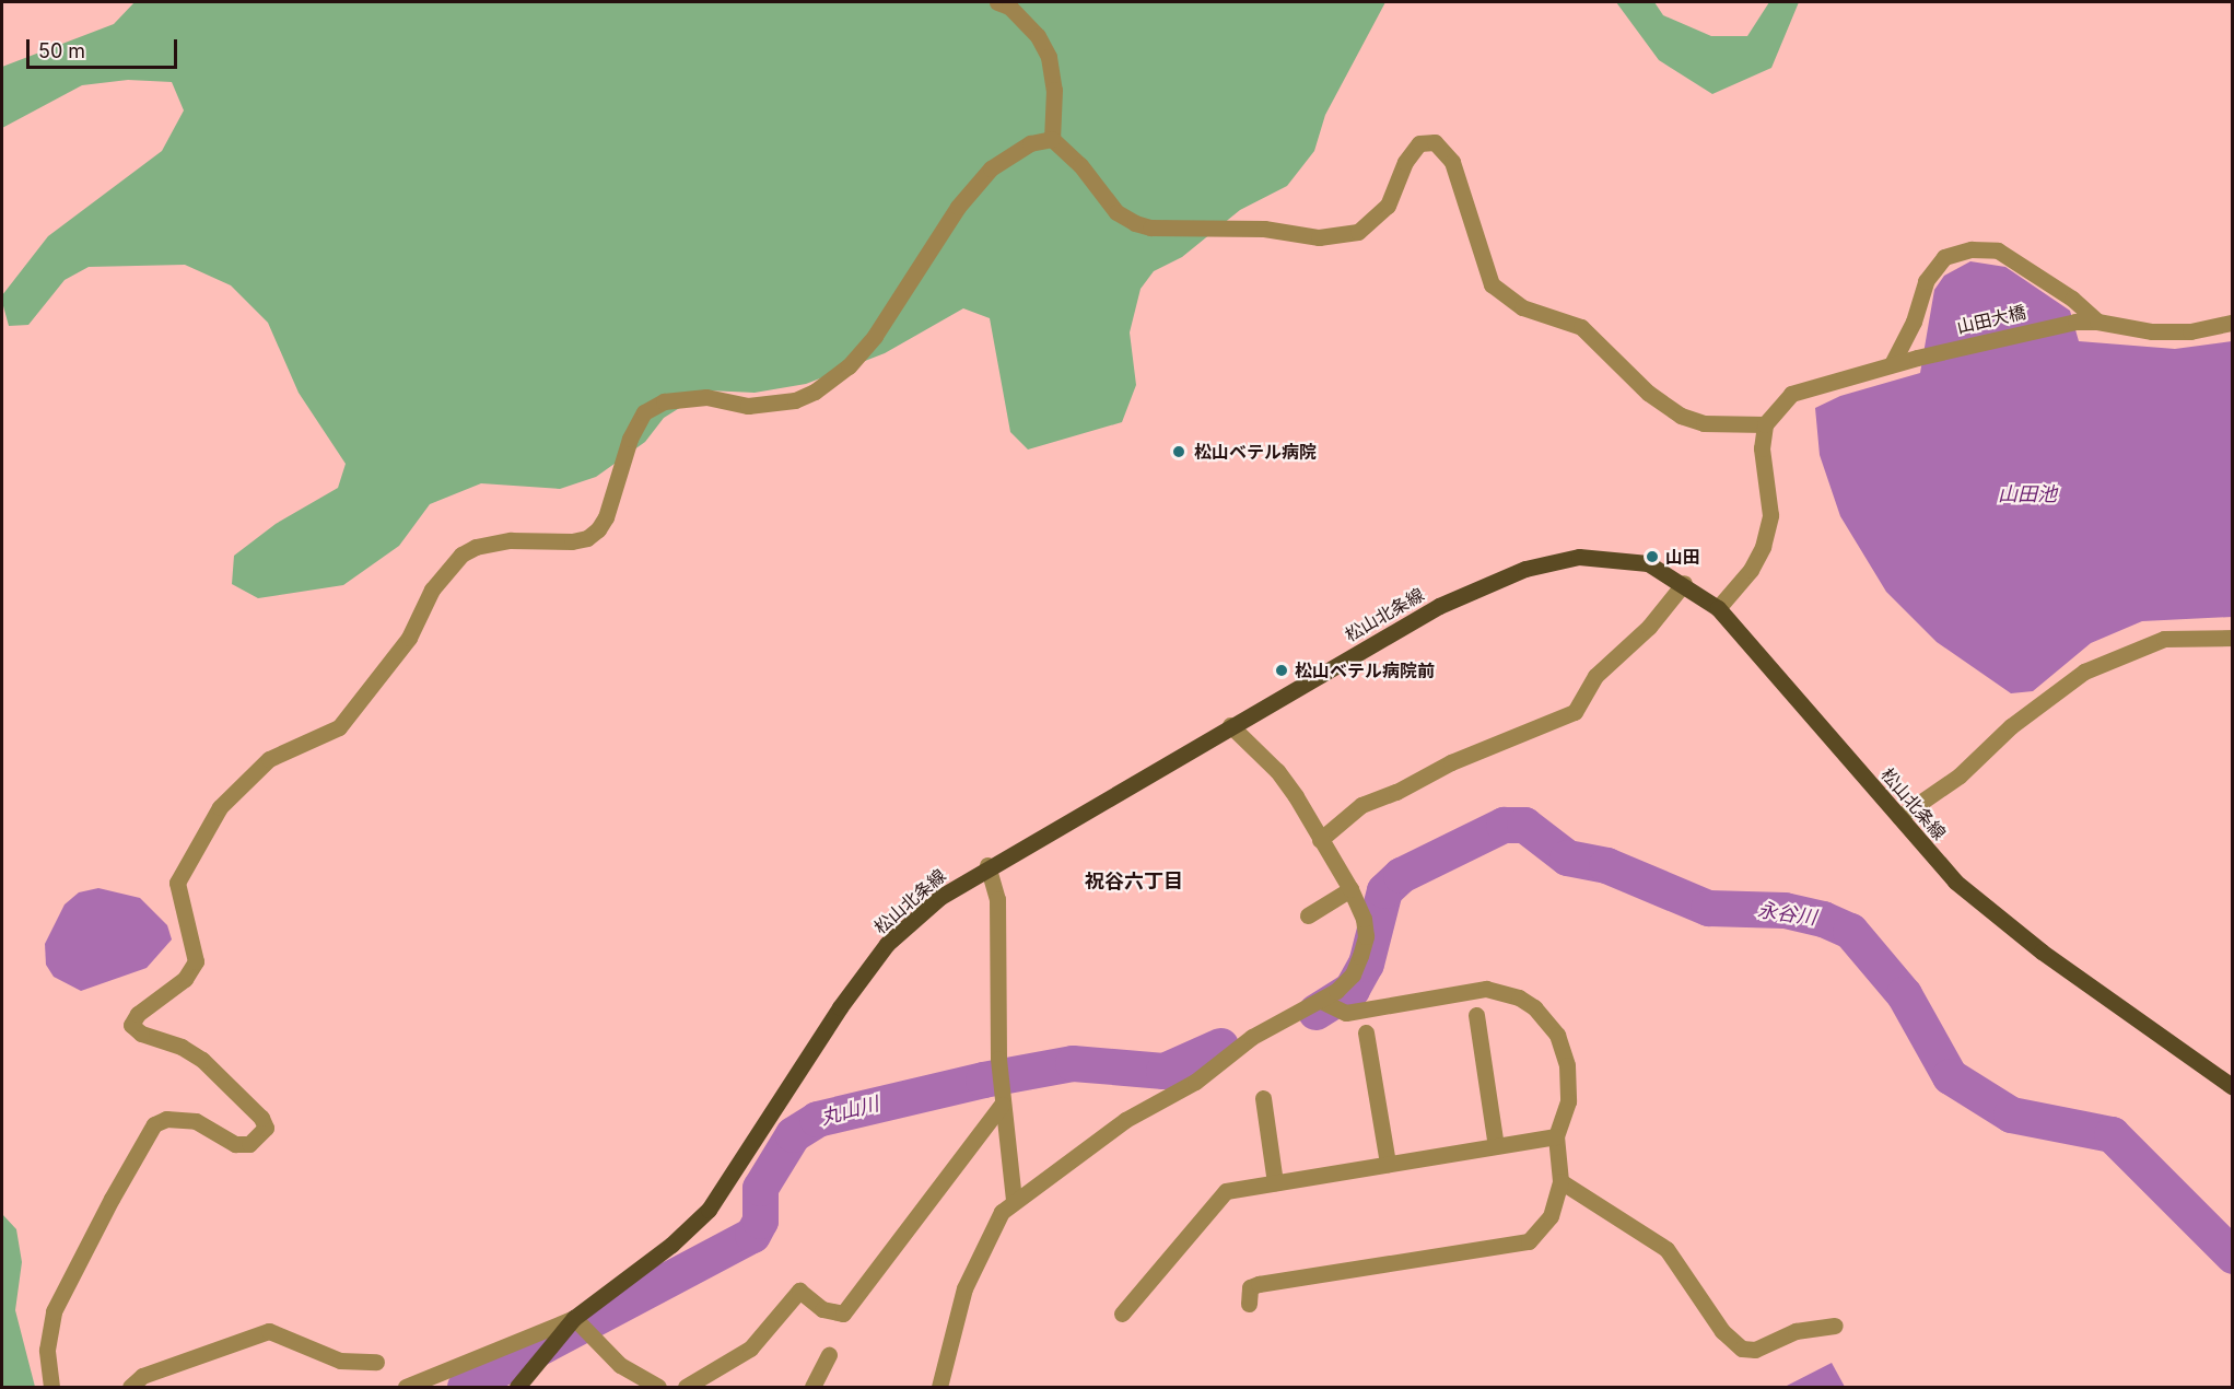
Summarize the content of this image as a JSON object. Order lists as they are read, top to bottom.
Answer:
{
  "streets": {
    "main road": ["松山北条線"],
    "street": ["山田大橋"]
  },
  "districts": ["祝谷六丁目"],
  "water": ["山田池", "永谷川", "丸山川"],
  "places": ["松山ベテル病院", "山田", "松山ベテル病院前"],
  "scale_bar": "50 m"
}
